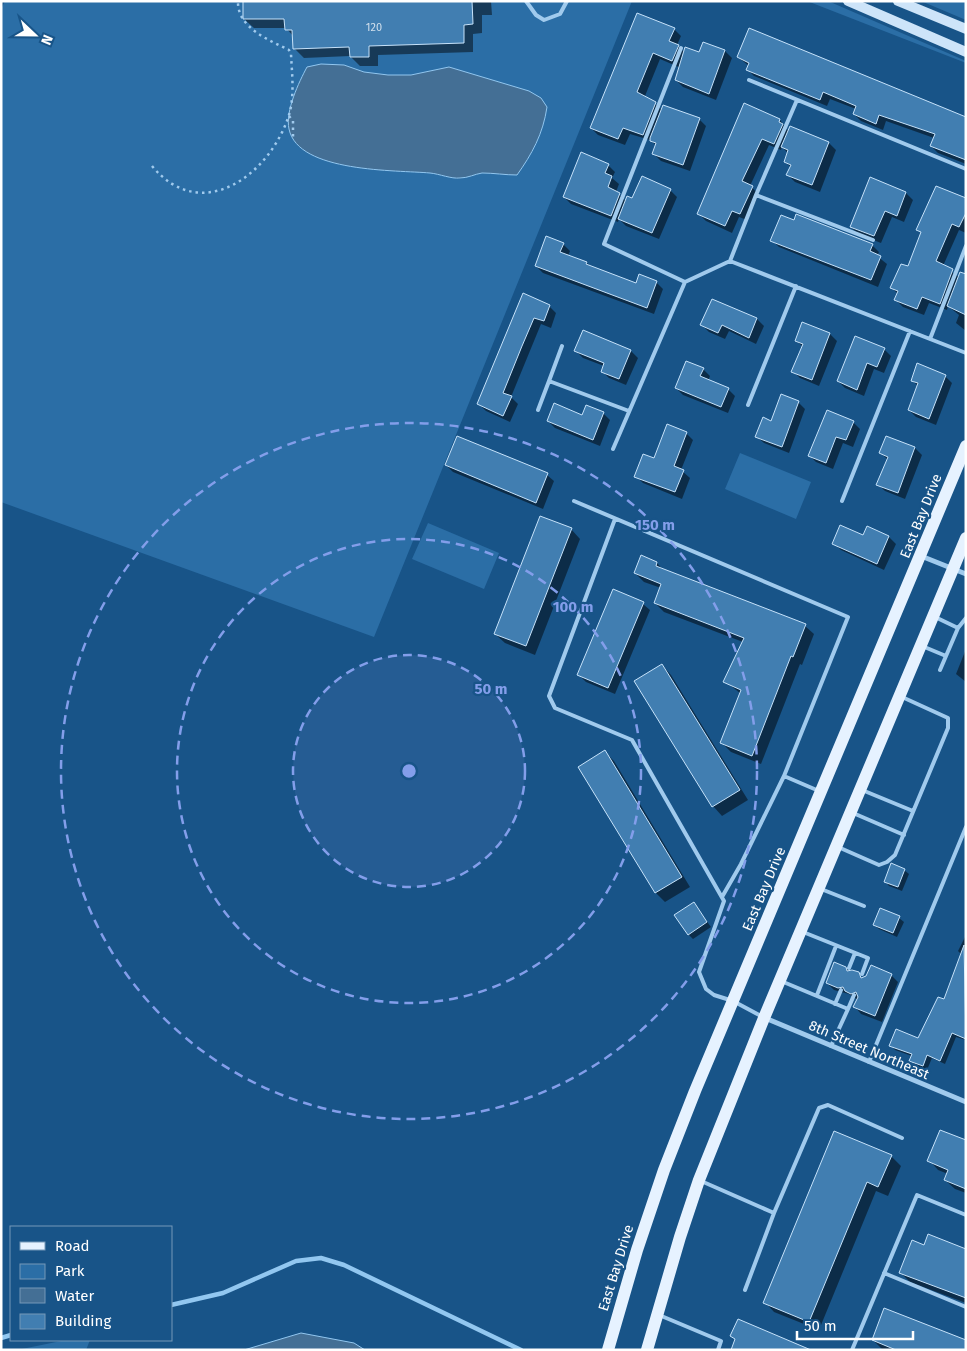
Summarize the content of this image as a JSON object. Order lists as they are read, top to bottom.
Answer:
{
  "streets": {
    "main road": ["East Bay Drive"],
    "street": ["8th Street Northeast"]
  },
  "house_numbers": ["120"],
  "legend": [
    "Road",
    "Park",
    "Water",
    "Building"
  ],
  "scale_bar": "50 m",
  "north": "right",
  "rings": ["150 m", "100 m", "50 m"]
}
